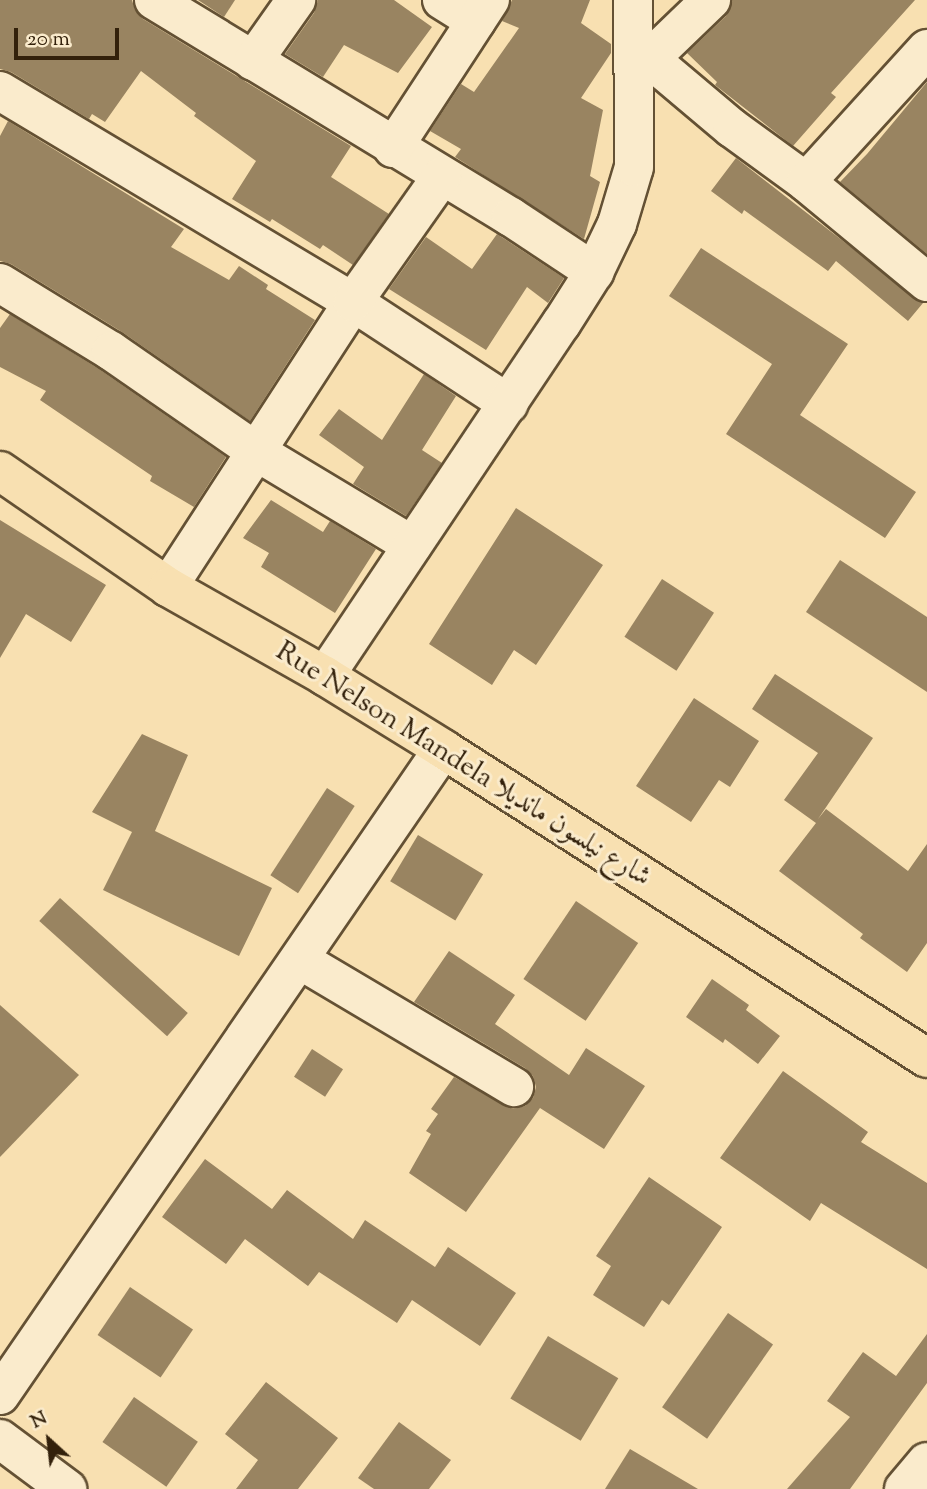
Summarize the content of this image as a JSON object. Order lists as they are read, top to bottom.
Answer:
{
  "streets": {
    "main road": ["Rue Nelson Mandela شارع نيلسون مانديلا"]
  },
  "scale_bar": "20 m",
  "north": "top left"
}
